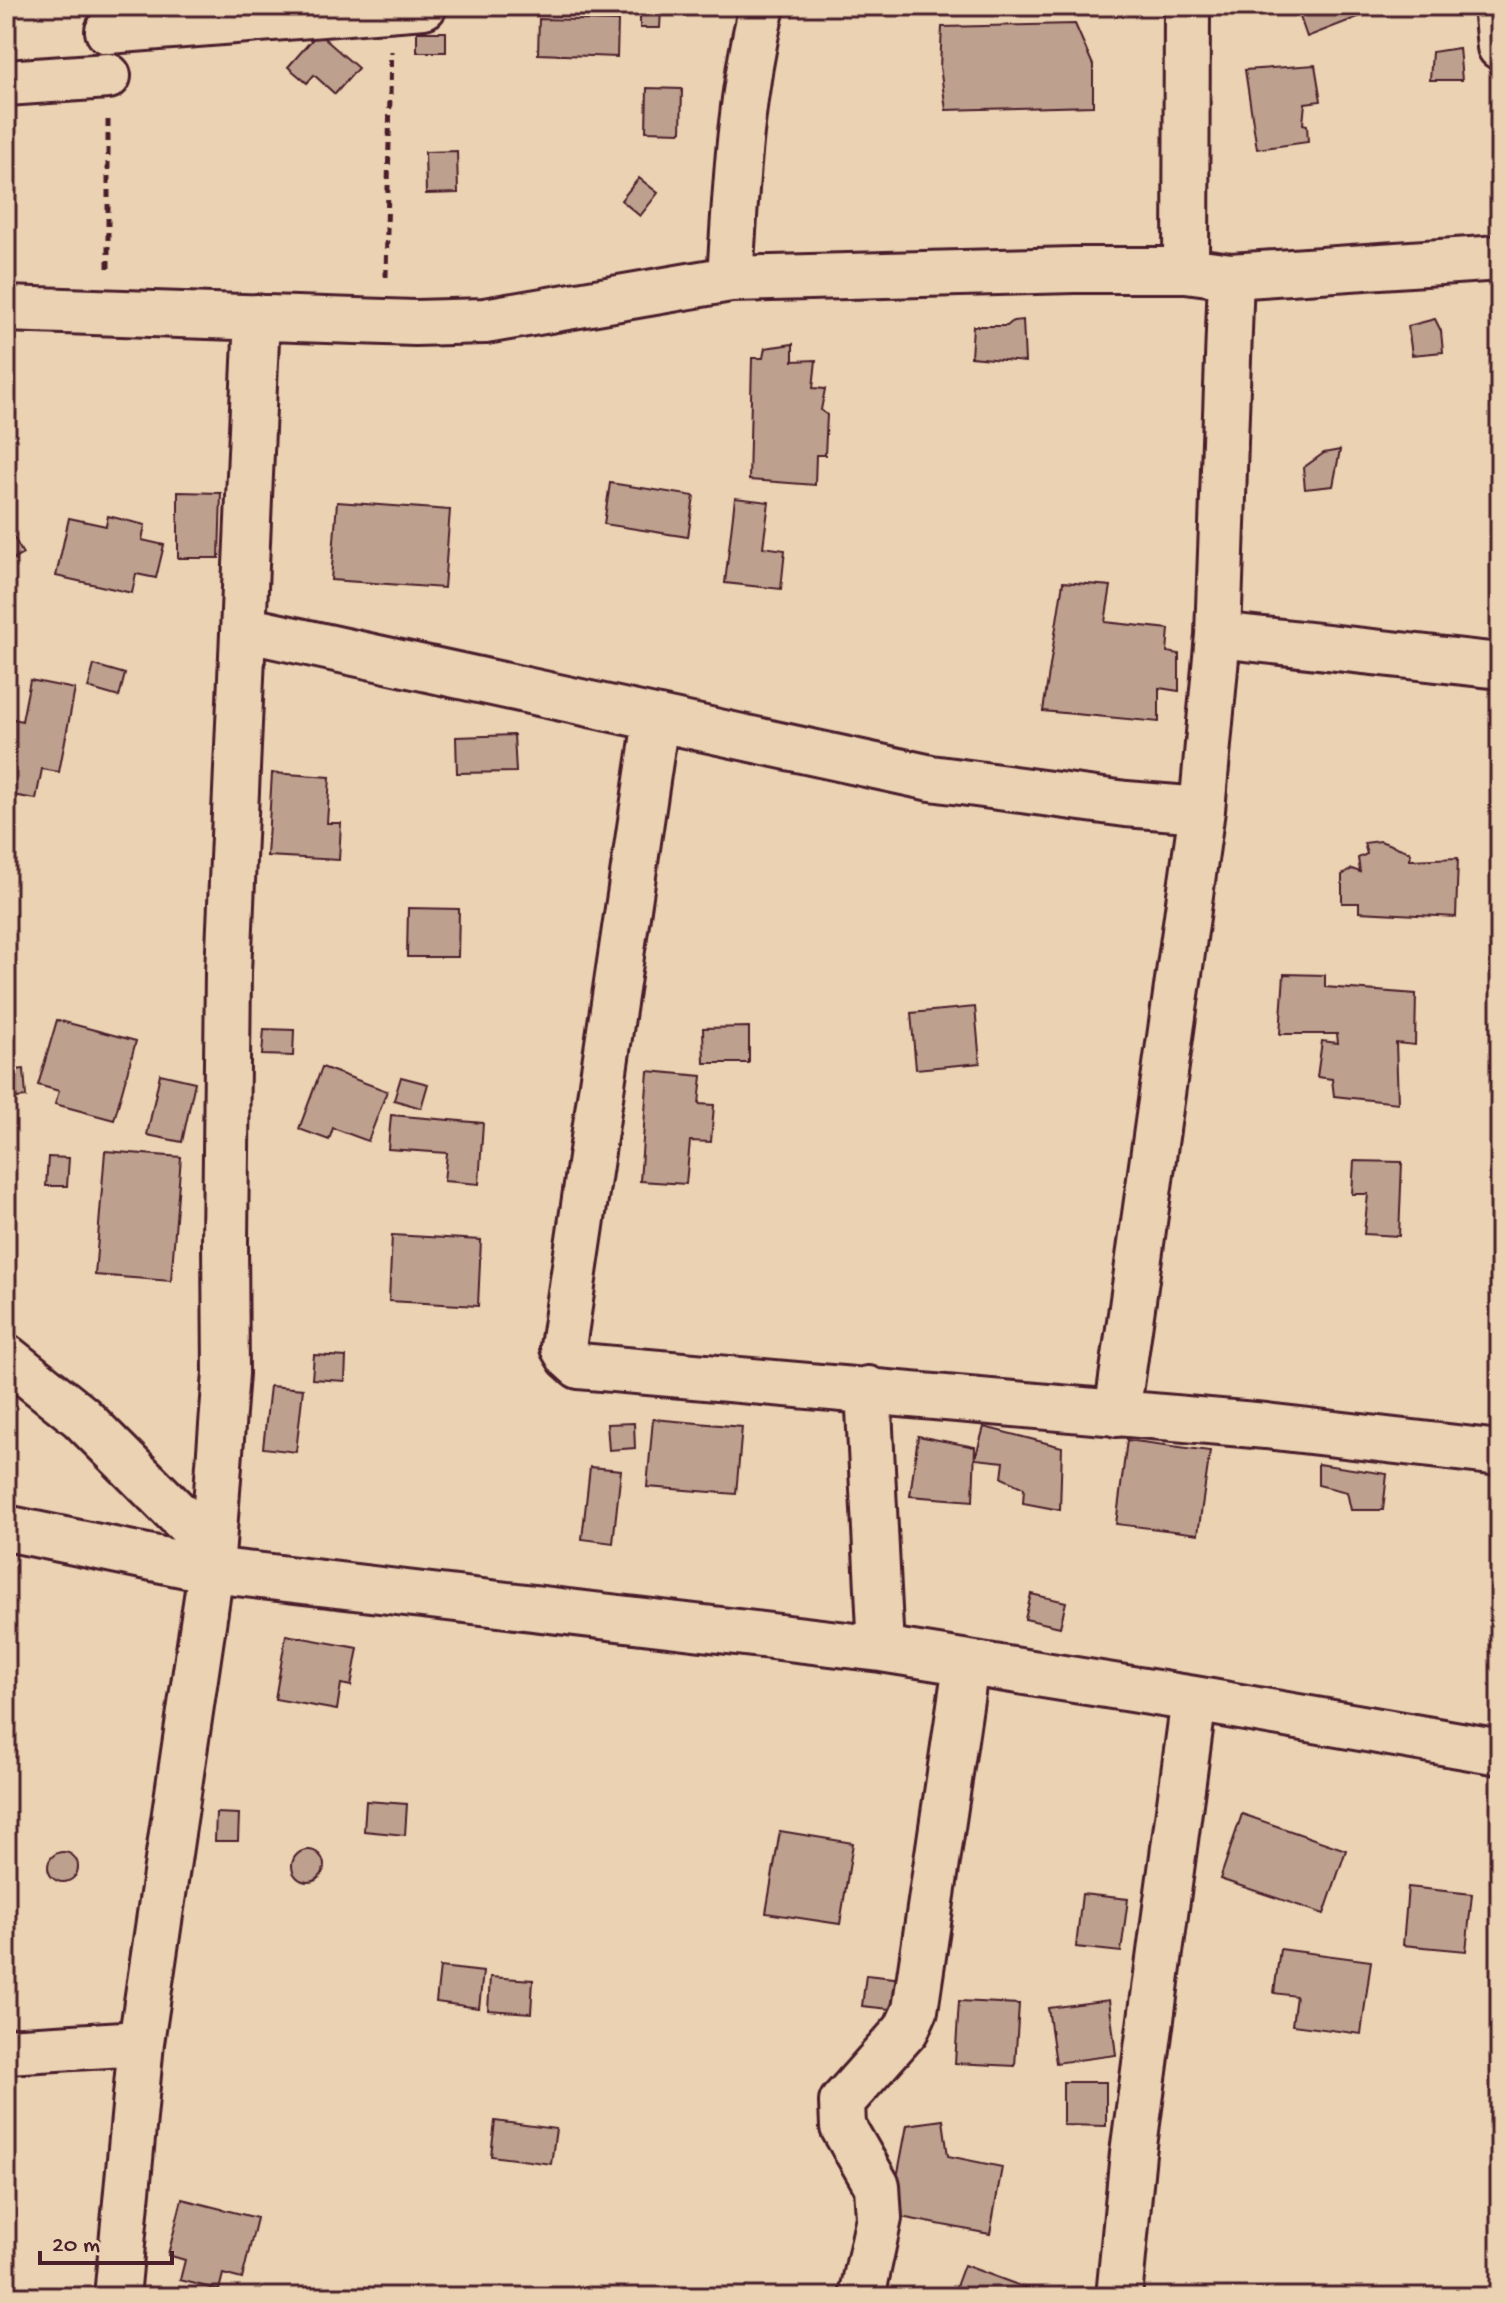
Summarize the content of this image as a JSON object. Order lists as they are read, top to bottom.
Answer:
{
  "scale_bar": "20 m"
}
